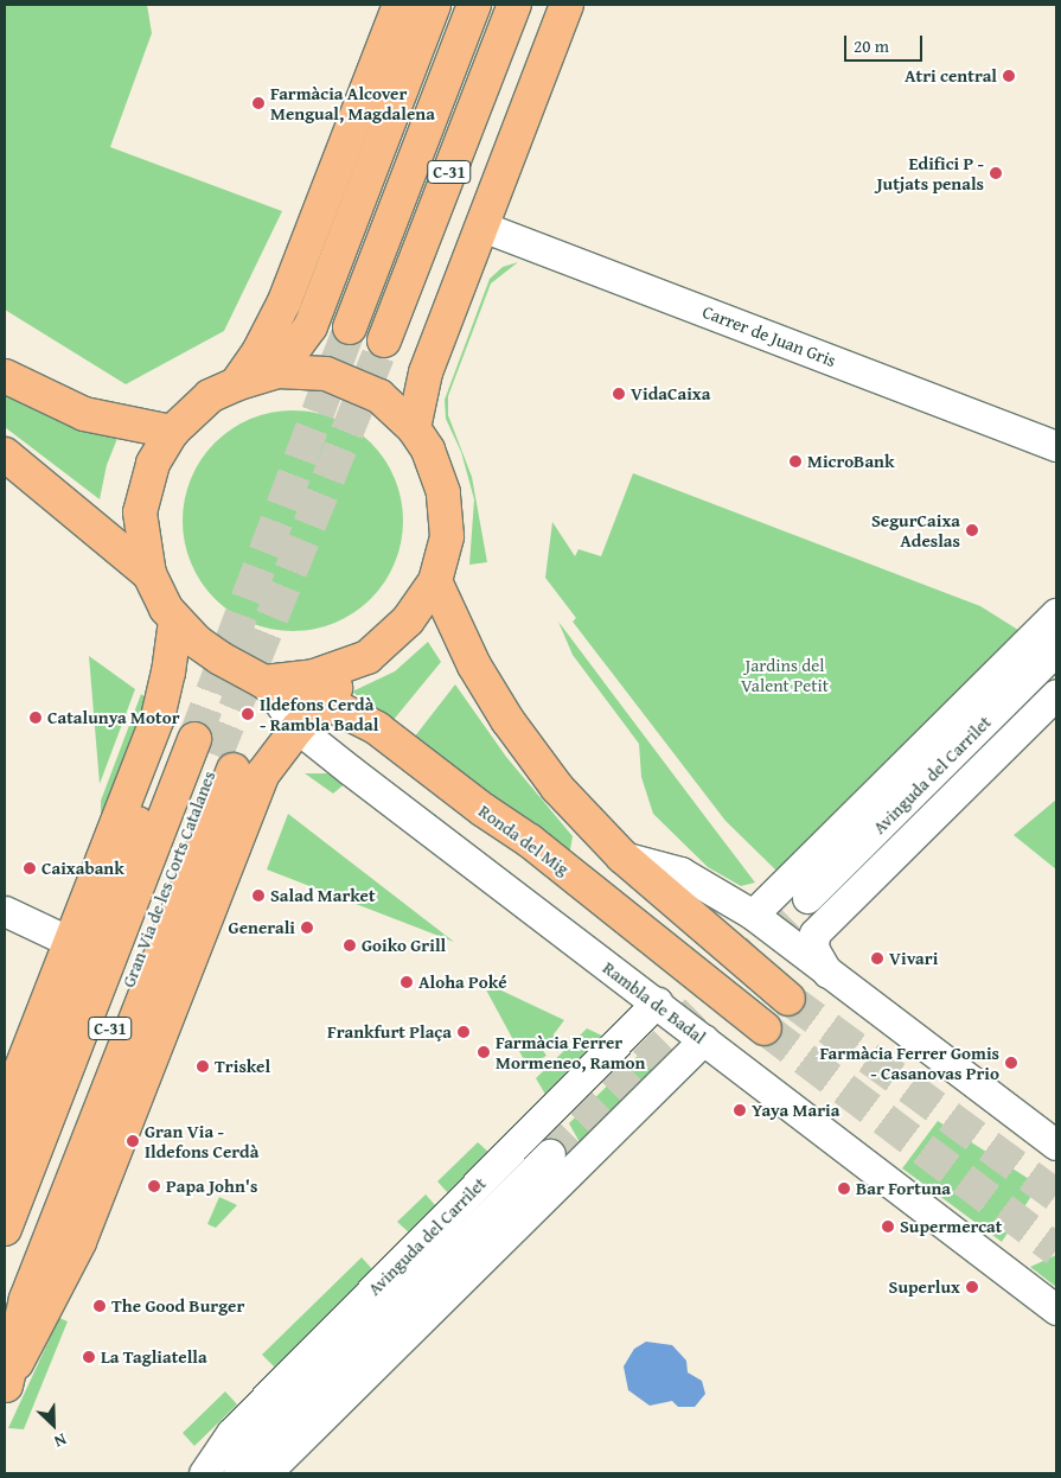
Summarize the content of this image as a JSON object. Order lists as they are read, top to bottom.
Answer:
{
  "streets": {
    "main road": ["C-31", "Ronda del Mig", "Gran Via de les Corts Catalanes"],
    "street": ["Carrer de Juan Gris", "Avinguda del Carrilet", "Rambla de Badal"]
  },
  "crossings": [
    ["Avinguda del Carrilet", "Rambla de Badal"],
    ["Ronda del Mig", "Rambla de Badal"]
  ],
  "parks": ["Jardins del Valent Petit"],
  "places": [
    "Atri central",
    "Farmàcia Alcover Mengual, Magdalena",
    "Edifici P - Jutjats penals",
    "VidaCaixa",
    "MicroBank",
    "SegurCaixa Adeslas",
    "Ildefons Cerdà - Rambla Badal",
    "Catalunya Motor",
    "Caixabank",
    "Salad Market",
    "Generali",
    "Goiko Grill",
    "Vivari",
    "Aloha Poké",
    "Frankfurt Plaça",
    "Farmàcia Ferrer Mormeneo, Ramon",
    "Farmàcia Ferrer Gomis - Casanovas Prio",
    "Triskel",
    "Yaya Maria",
    "Gran Via - Ildefons Cerdà",
    "Papa John's",
    "Bar Fortuna",
    "Supermercat",
    "Superlux",
    "The Good Burger",
    "La Tagliatella"
  ],
  "scale_bar": "20 m",
  "north": "bottom right"
}
